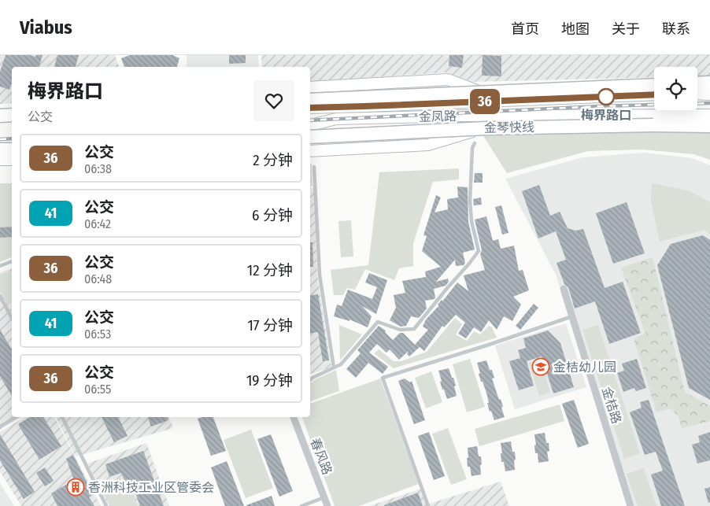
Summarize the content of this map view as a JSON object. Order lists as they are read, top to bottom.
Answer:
{
  "streets": {
    "highway": ["金琴快线"],
    "main road": ["金凤路"],
    "street": ["金桔路", "春风路"]
  },
  "places": {
    "other": ["梅界路口"],
    "school or university": ["金桔幼儿园"],
    "building": ["香洲科技工业区管委会"]
  },
  "lines": ["bus line 36"],
  "page": {
    "header": "Viabus",
    "nav": [
      "首页",
      "地图",
      "关于",
      "联系"
    ],
    "on_map": "36",
    "heading": ["梅界路口", "公交"],
    "list": [
      {
        "mark": "36",
        "name": "公交",
        "note": "06:38",
        "value": "2 分钟"
      },
      {
        "mark": "41",
        "name": "公交",
        "note": "06:42",
        "value": "6 分钟"
      },
      {
        "mark": "36",
        "name": "公交",
        "note": "06:48",
        "value": "12 分钟"
      },
      {
        "mark": "41",
        "name": "公交",
        "note": "06:53",
        "value": "17 分钟"
      },
      {
        "mark": "36",
        "name": "公交",
        "note": "06:55",
        "value": "19 分钟"
      }
    ]
  }
}
